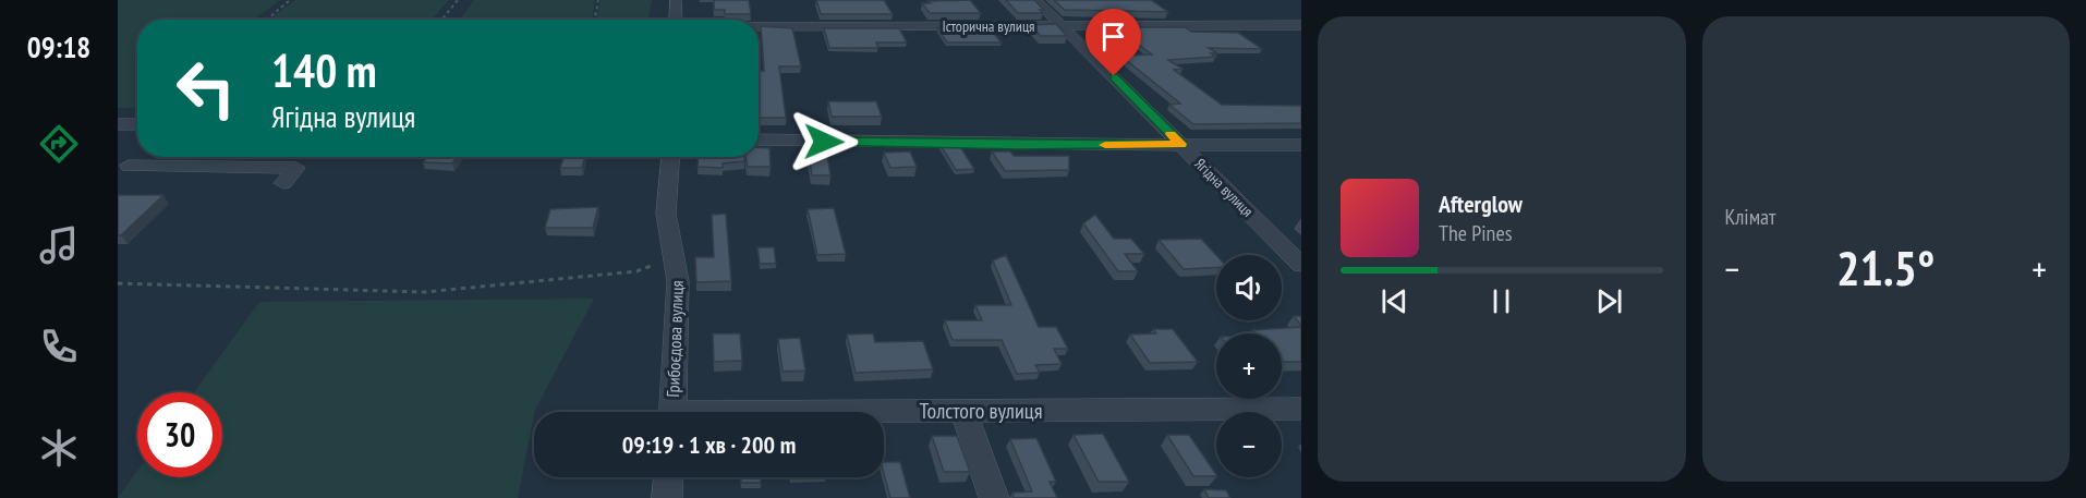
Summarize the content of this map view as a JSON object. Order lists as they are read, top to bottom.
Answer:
{
  "streets": {
    "street": [
      "Історична вулиця",
      "Ягідна вулиця",
      "Грибоєдова вулиця",
      "Толстого вулиця"
    ]
  },
  "crossings": [
    ["Історична вулиця", "Ягідна вулиця"]
  ],
  "page": {
    "tabs": "09:18",
    "tile": "Клімат",
    "turn": ["140 m", "Ягідна вулиця"],
    "song": ["Afterglow", "The Pines"],
    "heat": ["−", "21.5°", "+"],
    "map_buttons": ["+", "−"],
    "limit": "30",
    "trip": "09:19 · 1 хв · 200 m"
  }
}
